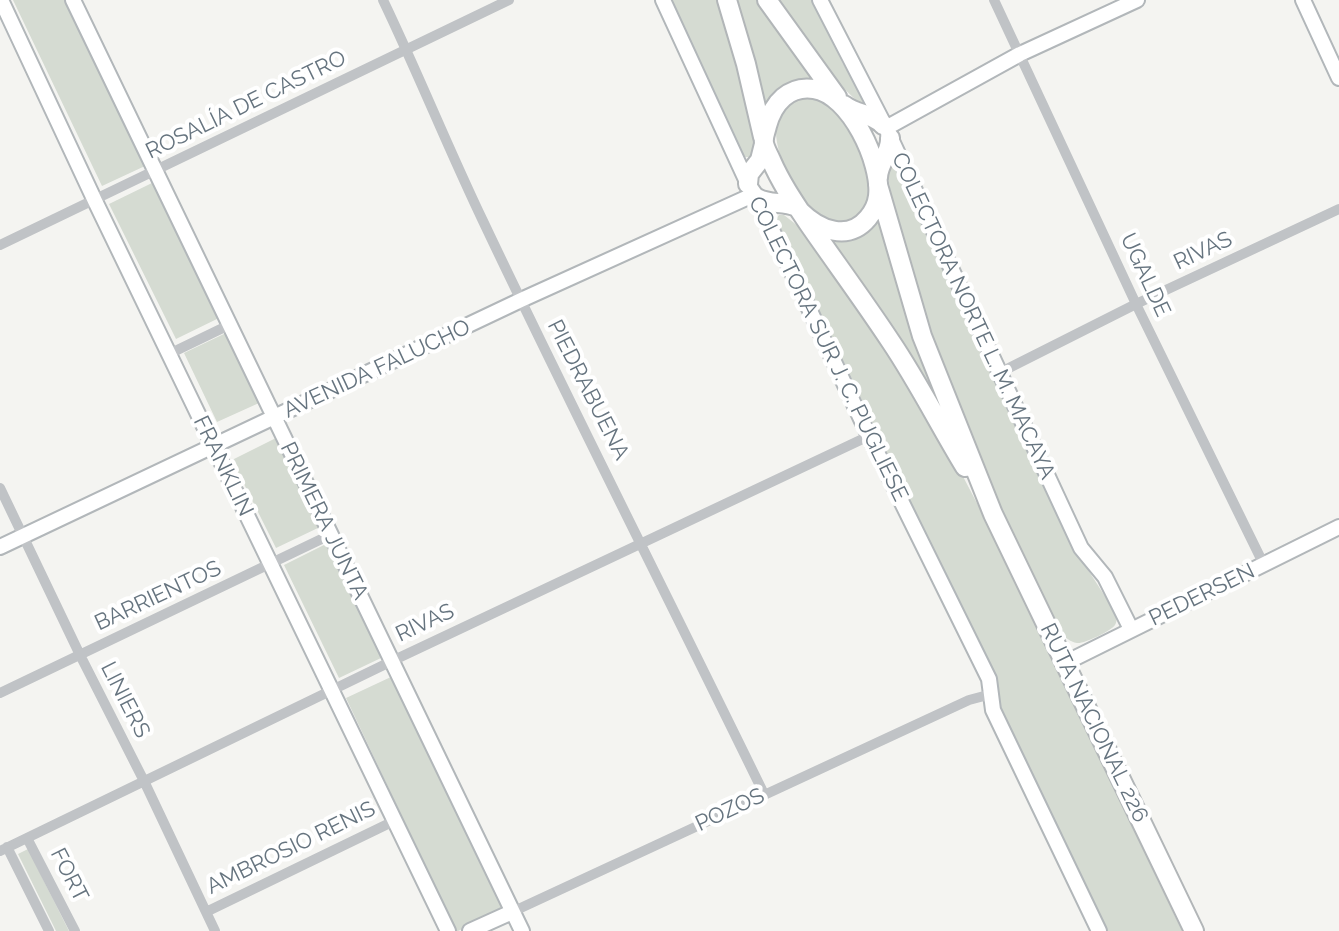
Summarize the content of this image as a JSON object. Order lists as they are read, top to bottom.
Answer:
{
  "streets": {
    "highway": ["RUTA NACIONAL 226"],
    "main road": [
      "COLECTORA NORTE L. M. MACAYA",
      "COLECTORA SUR J. C. PUGLIESE",
      "AVENIDA FALUCHO",
      "FRANKLIN",
      "PRIMERA JUNTA",
      "PEDERSEN",
      "POZOS"
    ],
    "street": [
      "ROSALÍA DE CASTRO",
      "RIVAS",
      "UGALDE",
      "PIEDRABUENA",
      "BARRIENTOS",
      "LINIERS",
      "AMBROSIO RENIS",
      "FORT"
    ]
  },
  "crossings": [
    ["ROSALÍA DE CASTRO", "PIEDRABUENA"],
    ["ROSALÍA DE CASTRO", "FRANKLIN"],
    ["ROSALÍA DE CASTRO", "PRIMERA JUNTA"],
    ["RIVAS", "UGALDE"],
    ["RIVAS", "COLECTORA NORTE L. M. MACAYA"],
    ["RIVAS", "COLECTORA SUR J. C. PUGLIESE"],
    ["RIVAS", "PIEDRABUENA"],
    ["RIVAS", "FRANKLIN"],
    ["RIVAS", "PRIMERA JUNTA"],
    ["RIVAS", "LINIERS"],
    ["RIVAS", "FORT"],
    ["UGALDE", "PEDERSEN"],
    ["COLECTORA NORTE L. M. MACAYA", "PEDERSEN"],
    ["COLECTORA SUR J. C. PUGLIESE", "AVENIDA FALUCHO"],
    ["COLECTORA SUR J. C. PUGLIESE", "POZOS"],
    ["AVENIDA FALUCHO", "PIEDRABUENA"],
    ["AVENIDA FALUCHO", "FRANKLIN"],
    ["AVENIDA FALUCHO", "PRIMERA JUNTA"],
    ["AVENIDA FALUCHO", "LINIERS"],
    ["PIEDRABUENA", "POZOS"],
    ["FRANKLIN", "BARRIENTOS"],
    ["FRANKLIN", "AMBROSIO RENIS"],
    ["PRIMERA JUNTA", "BARRIENTOS"],
    ["PRIMERA JUNTA", "POZOS"],
    ["PEDERSEN", "RUTA NACIONAL 226"],
    ["BARRIENTOS", "LINIERS"],
    ["LINIERS", "AMBROSIO RENIS"]
  ]
}
